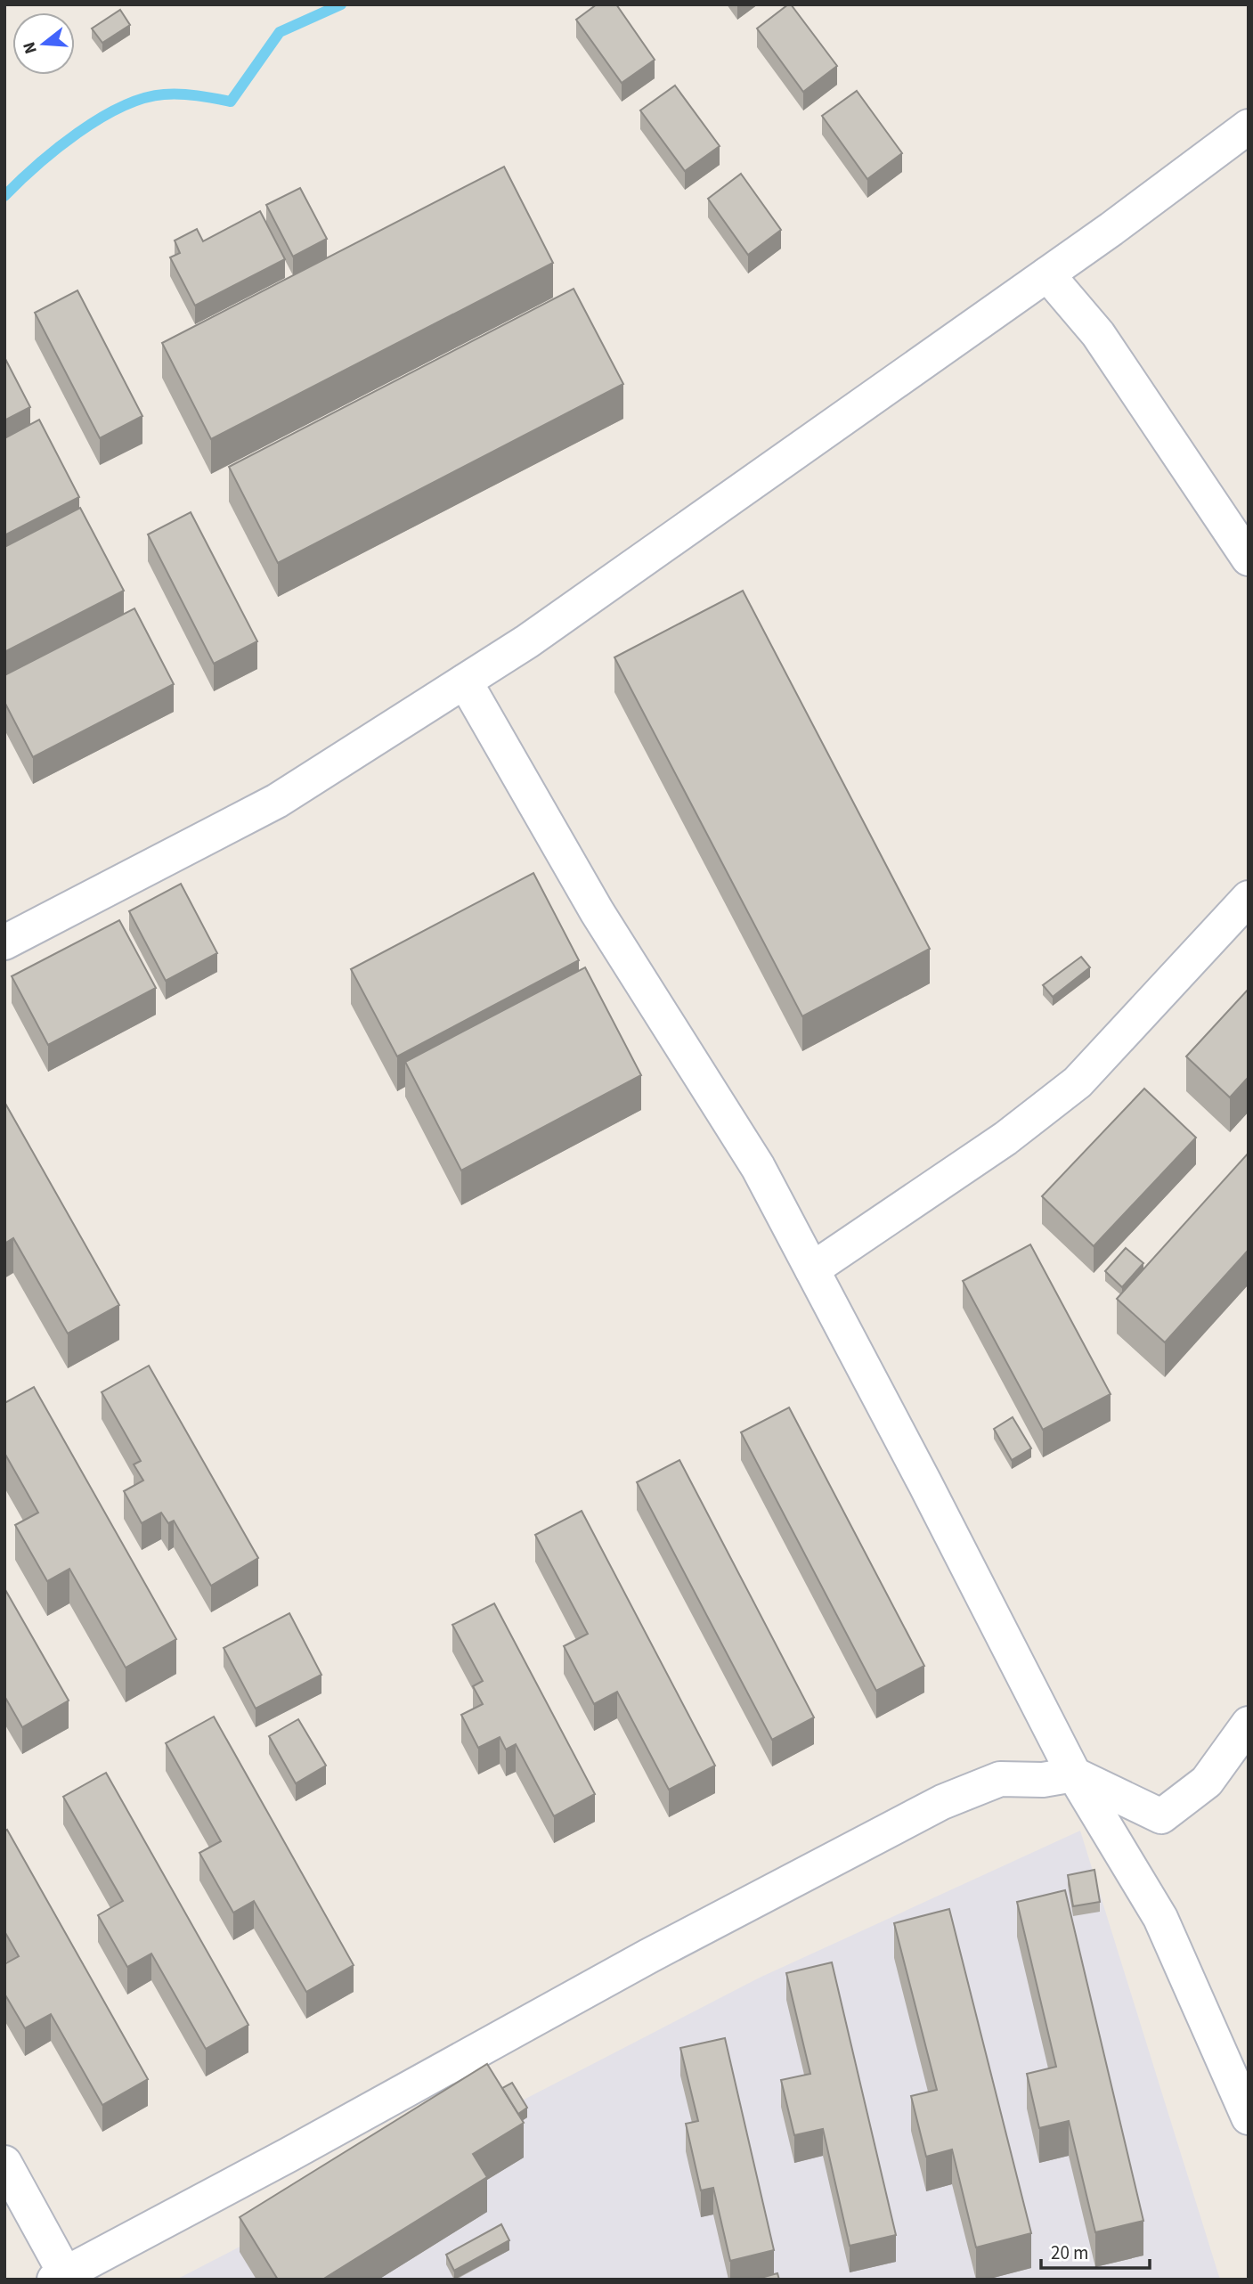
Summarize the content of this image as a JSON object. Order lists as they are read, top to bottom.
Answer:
{
  "scale_bar": "20 m",
  "north": "left"
}
